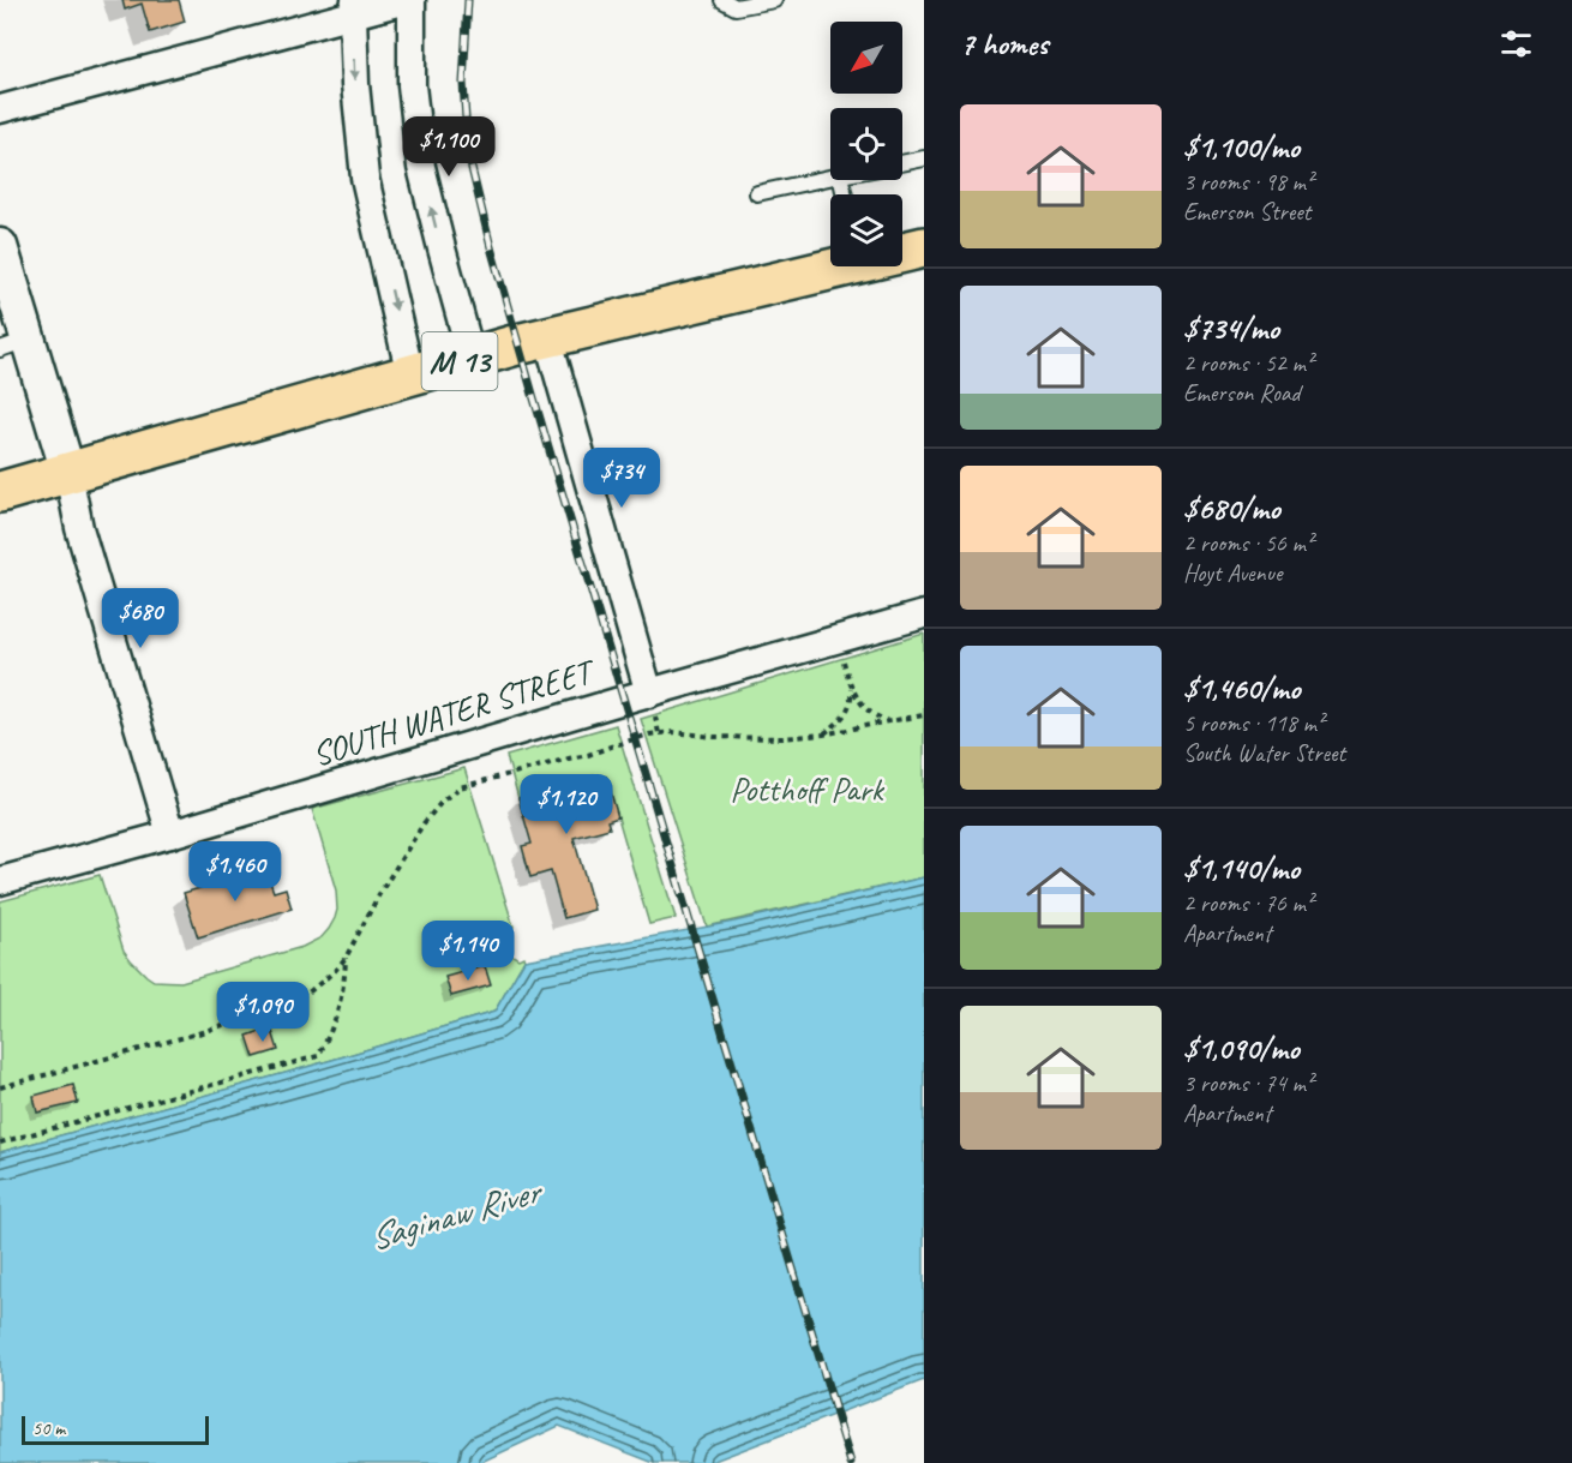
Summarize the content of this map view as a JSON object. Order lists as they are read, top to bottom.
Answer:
{
  "streets": {
    "main road": ["M 13"],
    "street": ["SOUTH WATER STREET"]
  },
  "water": ["Saginaw River"],
  "parks": ["Potthoff Park"],
  "scale_bar": "50 m",
  "north": "bottom left",
  "page": {
    "heading": "7 homes",
    "list": [
      {
        "name": "$1,100/mo",
        "note": "3 rooms · 98 m² · Emerson Street"
      },
      {
        "name": "$734/mo",
        "note": "2 rooms · 52 m² · Emerson Road"
      },
      {
        "name": "$680/mo",
        "note": "2 rooms · 56 m² · Hoyt Avenue"
      },
      {
        "name": "$1,460/mo",
        "note": "5 rooms · 118 m² · South Water Street"
      },
      {
        "name": "$1,140/mo",
        "note": "2 rooms · 76 m² · Apartment"
      },
      {
        "name": "$1,090/mo",
        "note": "3 rooms · 74 m² · Apartment"
      }
    ],
    "price": [
      "$1,100",
      "$734",
      "$680",
      "$1,120",
      "$1,460",
      "$1,140",
      "$1,090"
    ],
    "scale": "50 m"
  }
}
